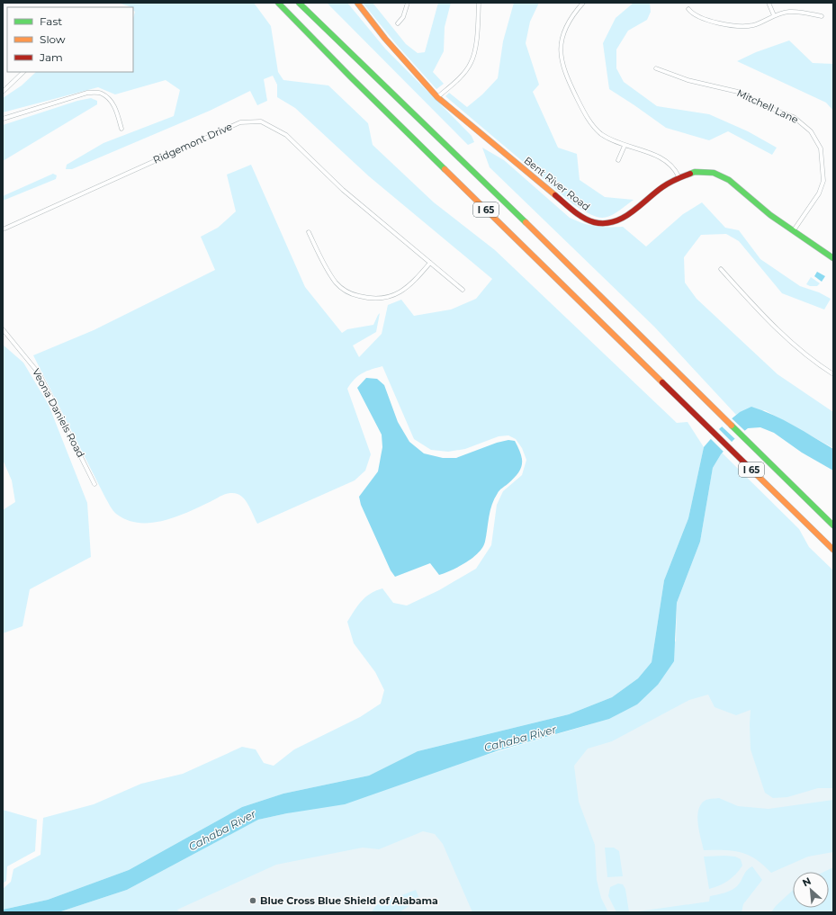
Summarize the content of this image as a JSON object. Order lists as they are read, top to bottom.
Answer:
{
  "streets": {
    "main road": ["Bent River Road", "I 65"],
    "street": ["Mitchell Lane", "Ridgemont Drive", "Veona Daniels Road"]
  },
  "crossings": [
    ["Mitchell Lane", "Bent River Road"]
  ],
  "water": ["Cahaba River"],
  "places": ["Blue Cross Blue Shield of Alabama"],
  "legend": ["Fast", "Slow", "Jam"],
  "north": "top left"
}
